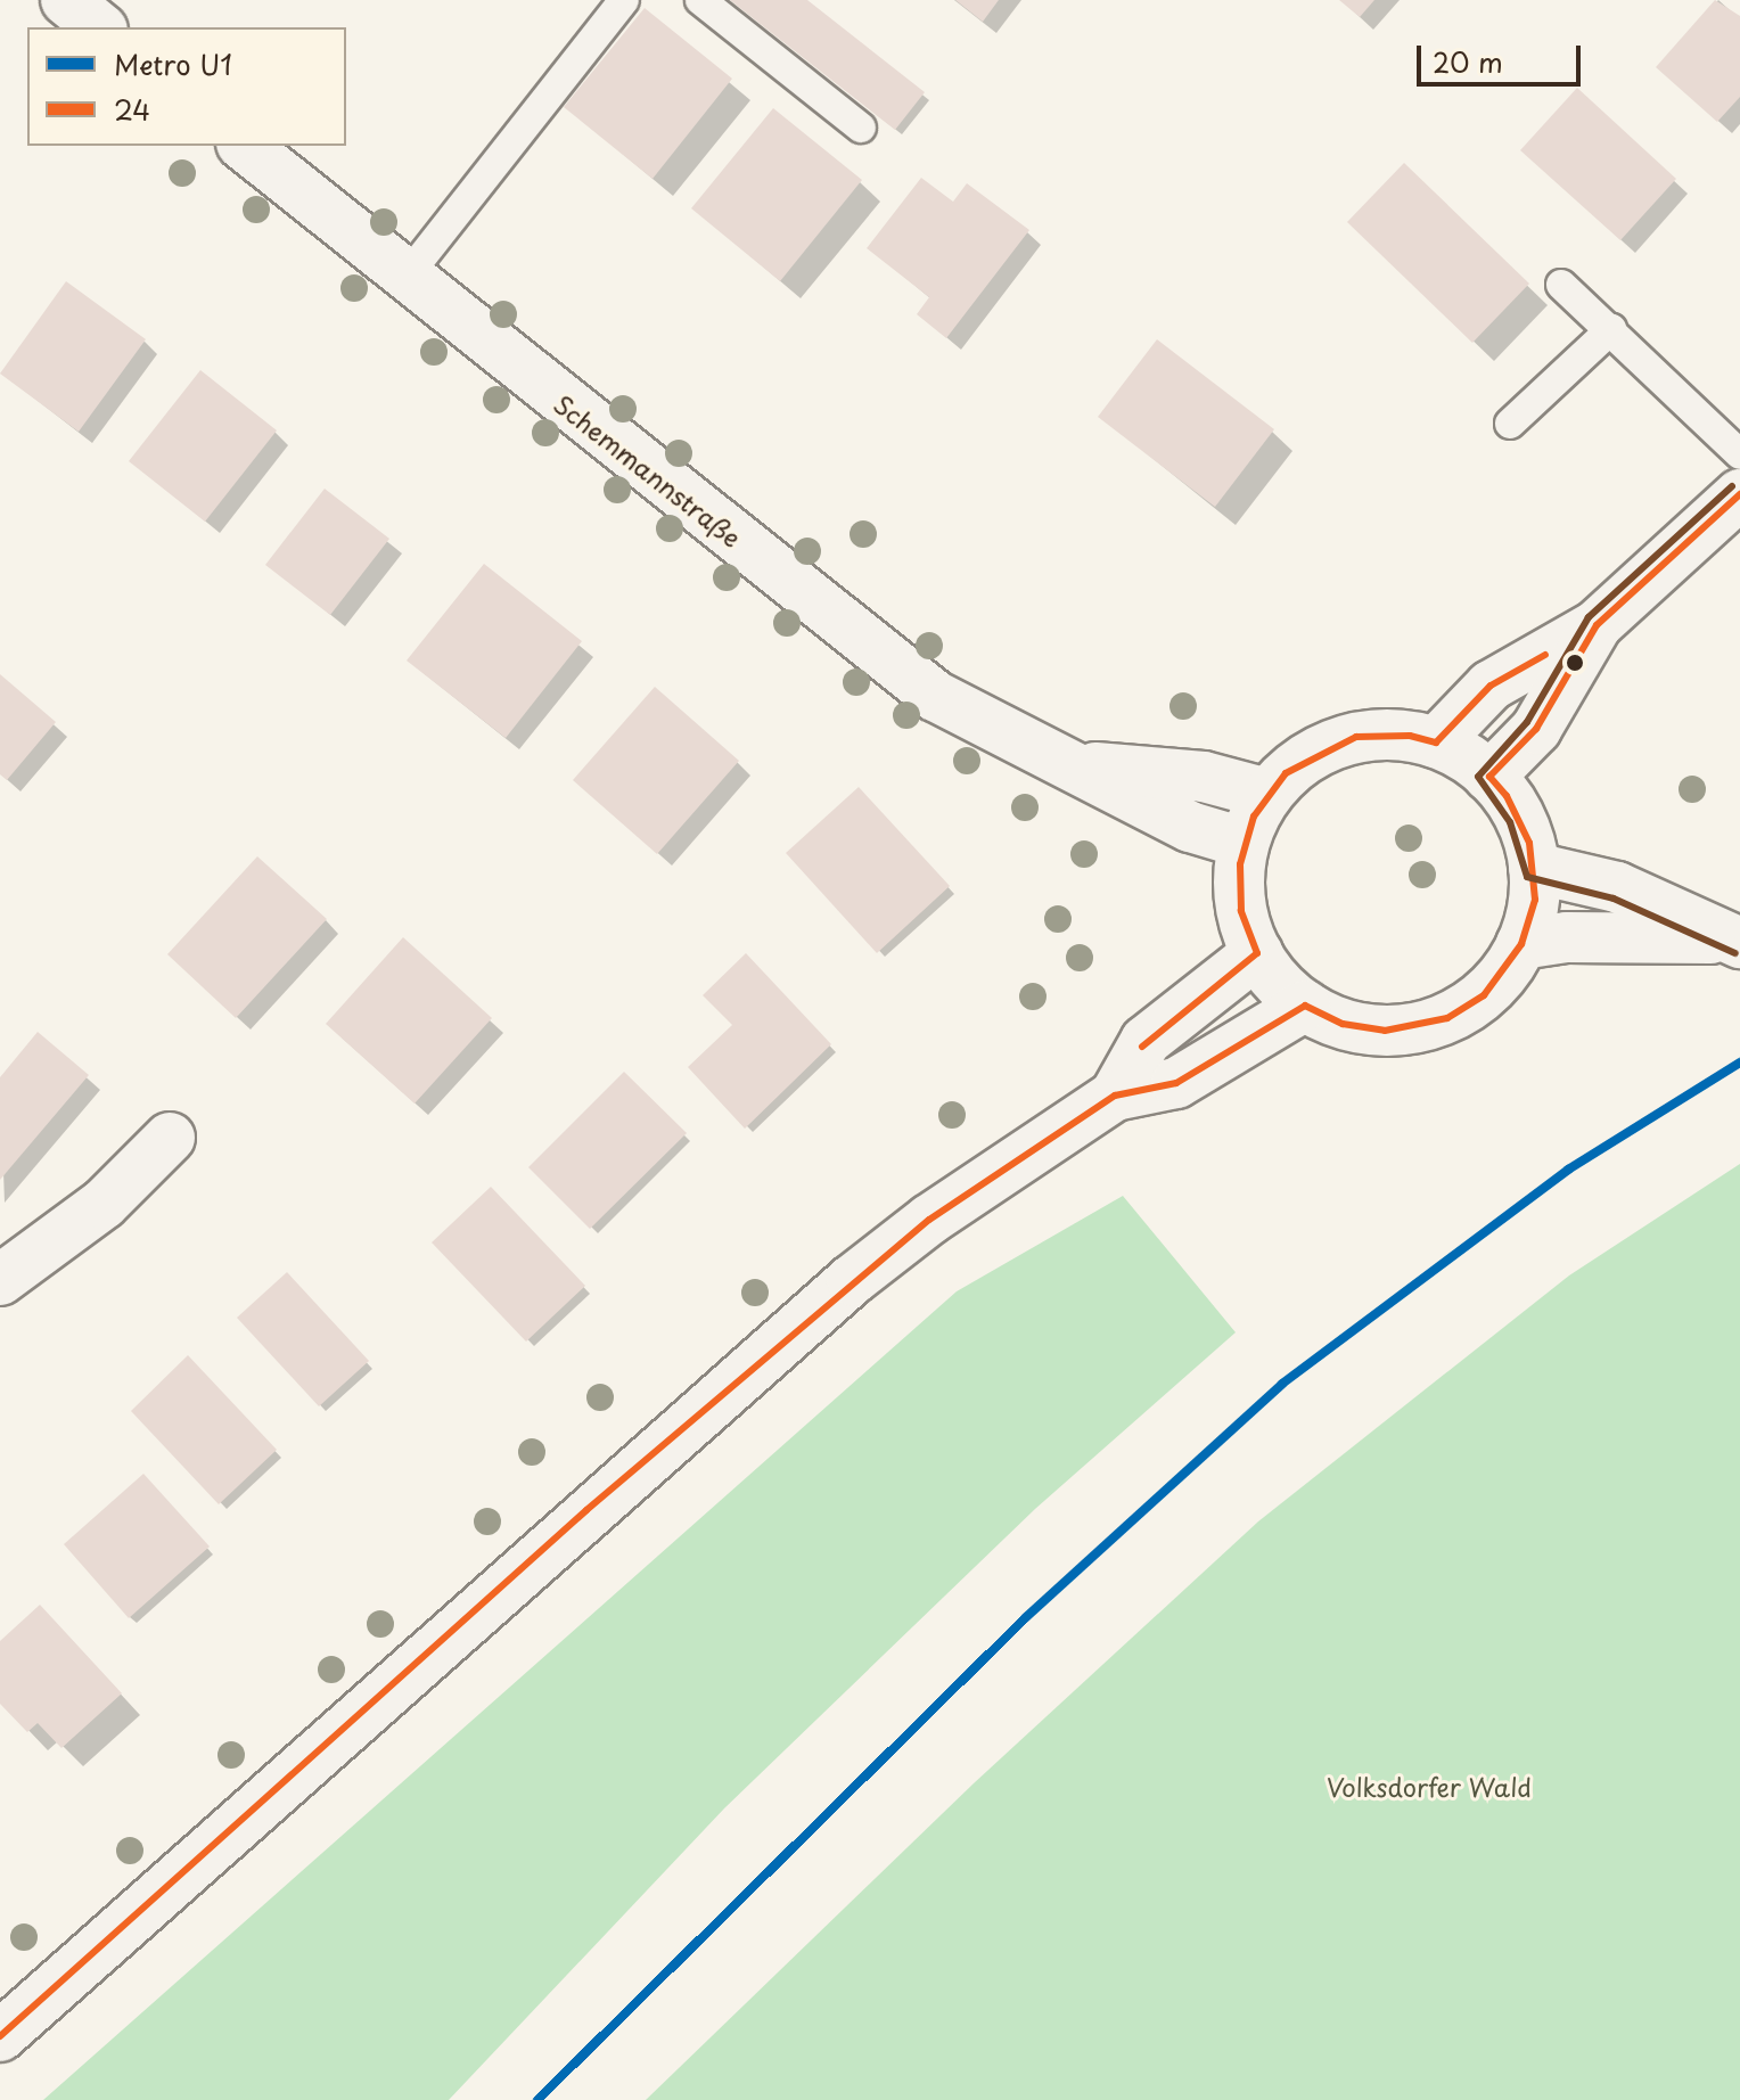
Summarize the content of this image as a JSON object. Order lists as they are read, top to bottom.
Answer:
{
  "streets": {
    "main road": ["Schemmannstraße"]
  },
  "parks": ["Volksdorfer Wald"],
  "lines": ["transit line 24", "metro line U1"],
  "legend": ["Metro U1", "24"],
  "scale_bar": "20 m"
}
